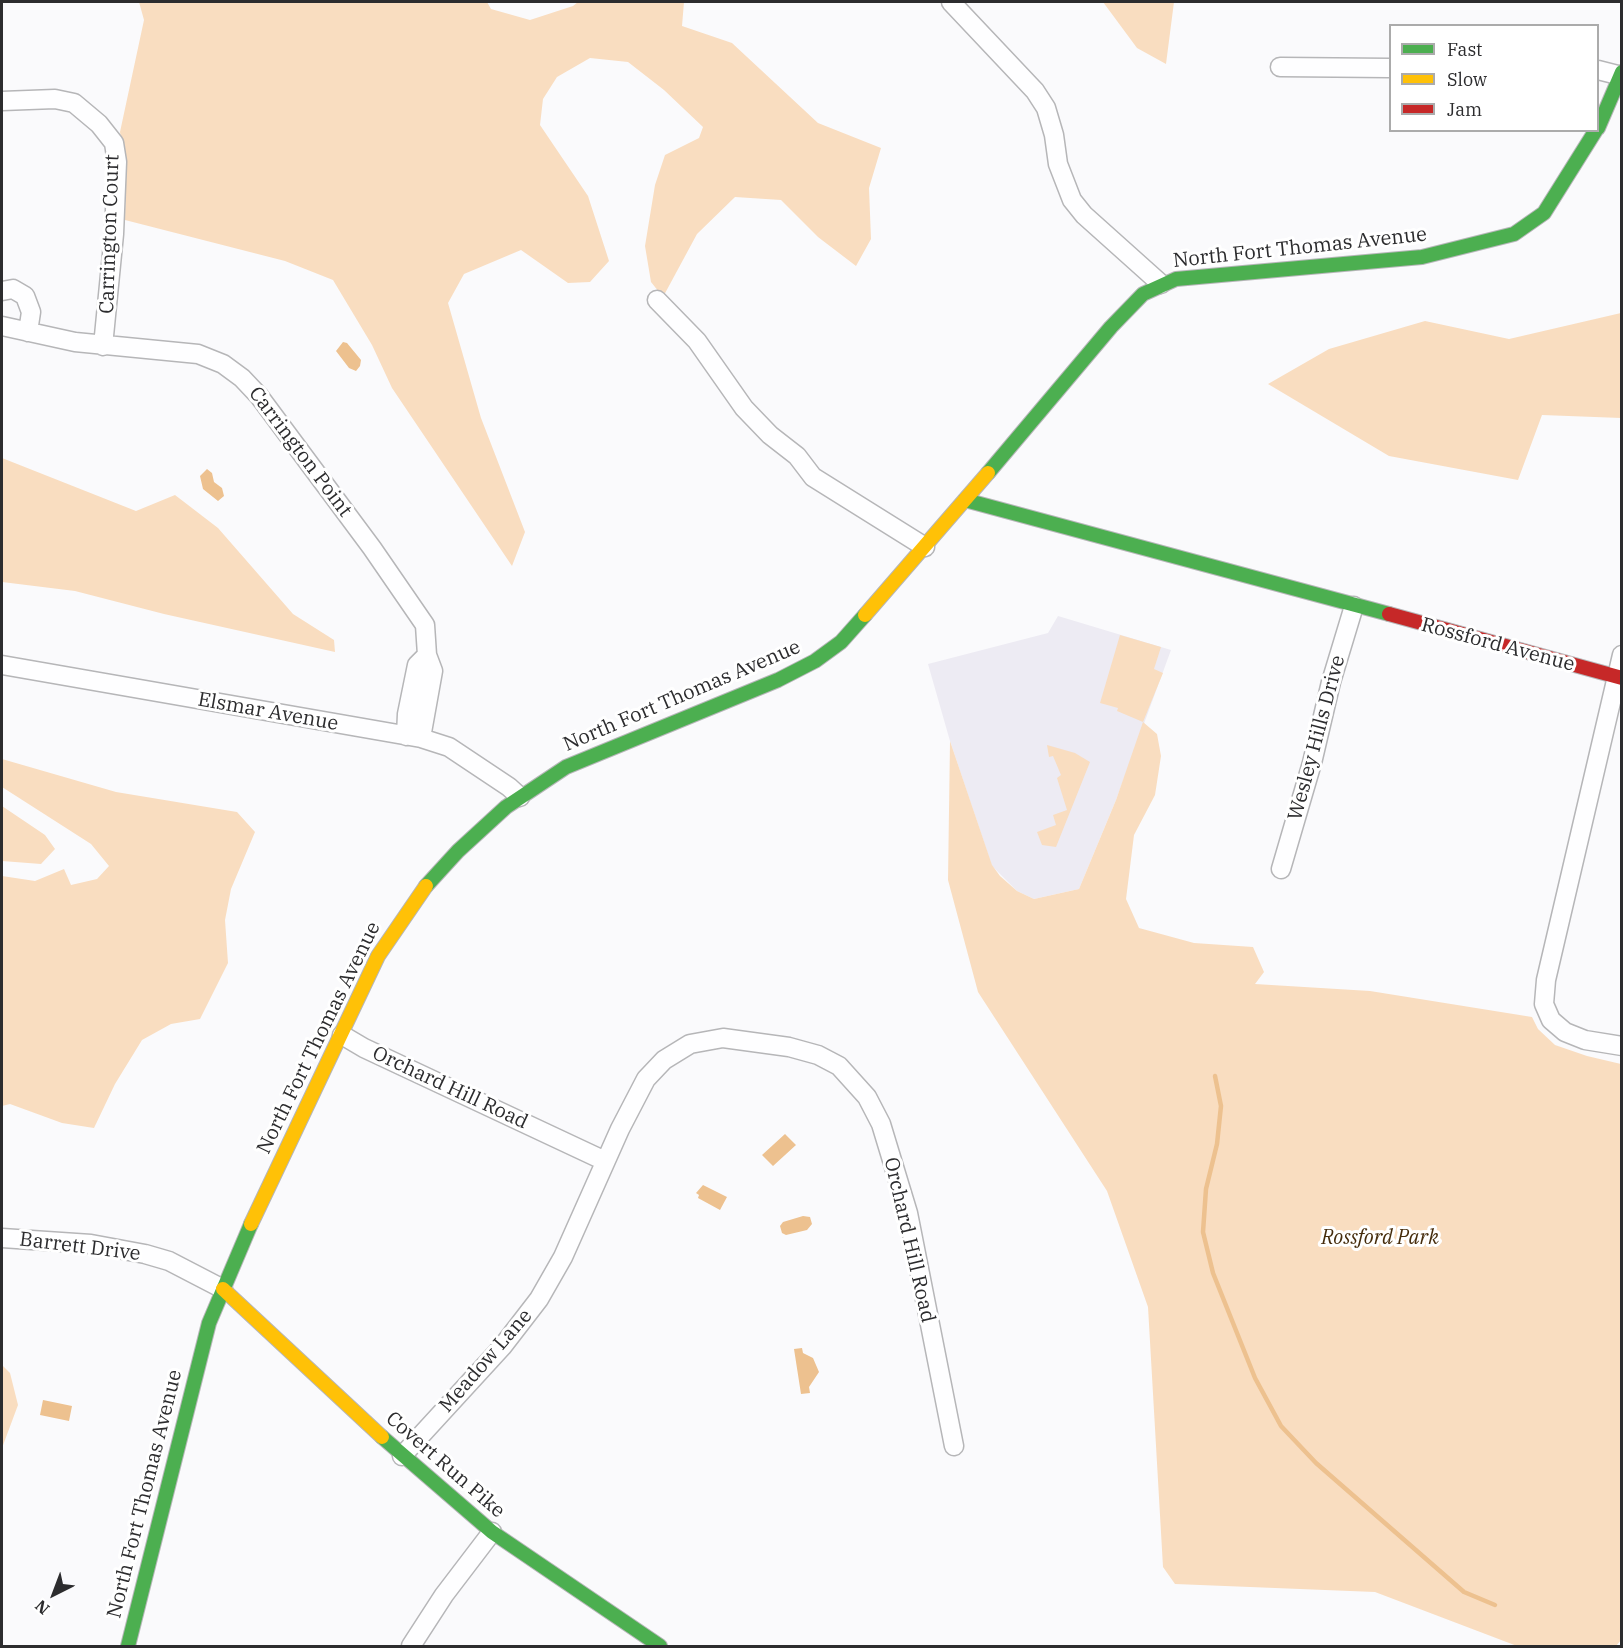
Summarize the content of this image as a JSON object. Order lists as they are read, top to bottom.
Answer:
{
  "streets": {
    "street": [
      "Carrington Court",
      "North Fort Thomas Avenue",
      "Carrington Point",
      "Rossford Avenue",
      "Elsmar Avenue",
      "Wesley Hills Drive",
      "Orchard Hill Road",
      "Barrett Drive",
      "Meadow Lane",
      "Covert Run Pike"
    ]
  },
  "crossings": [
    ["Carrington Court", "Carrington Point"],
    ["North Fort Thomas Avenue", "Rossford Avenue"],
    ["North Fort Thomas Avenue", "Elsmar Avenue"],
    ["North Fort Thomas Avenue", "Orchard Hill Road"],
    ["North Fort Thomas Avenue", "Barrett Drive"],
    ["North Fort Thomas Avenue", "Covert Run Pike"],
    ["Carrington Point", "Elsmar Avenue"],
    ["Rossford Avenue", "Wesley Hills Drive"],
    ["Orchard Hill Road", "Meadow Lane"],
    ["Barrett Drive", "Covert Run Pike"],
    ["Meadow Lane", "Covert Run Pike"]
  ],
  "parks": ["Rossford Park"],
  "legend": ["Fast", "Slow", "Jam"],
  "north": "bottom left"
}
